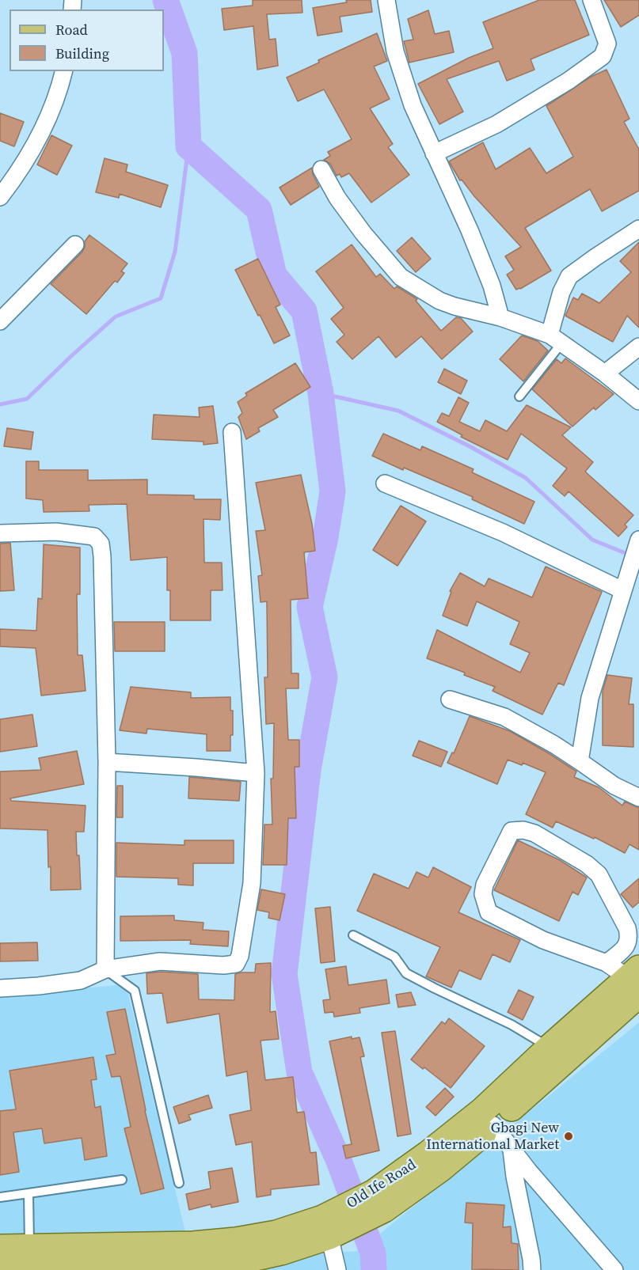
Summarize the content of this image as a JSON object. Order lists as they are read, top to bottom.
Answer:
{
  "streets": {
    "main road": ["Old Ife Road"]
  },
  "places": ["Gbagi New International Market"],
  "legend": ["Road", "Building"]
}
